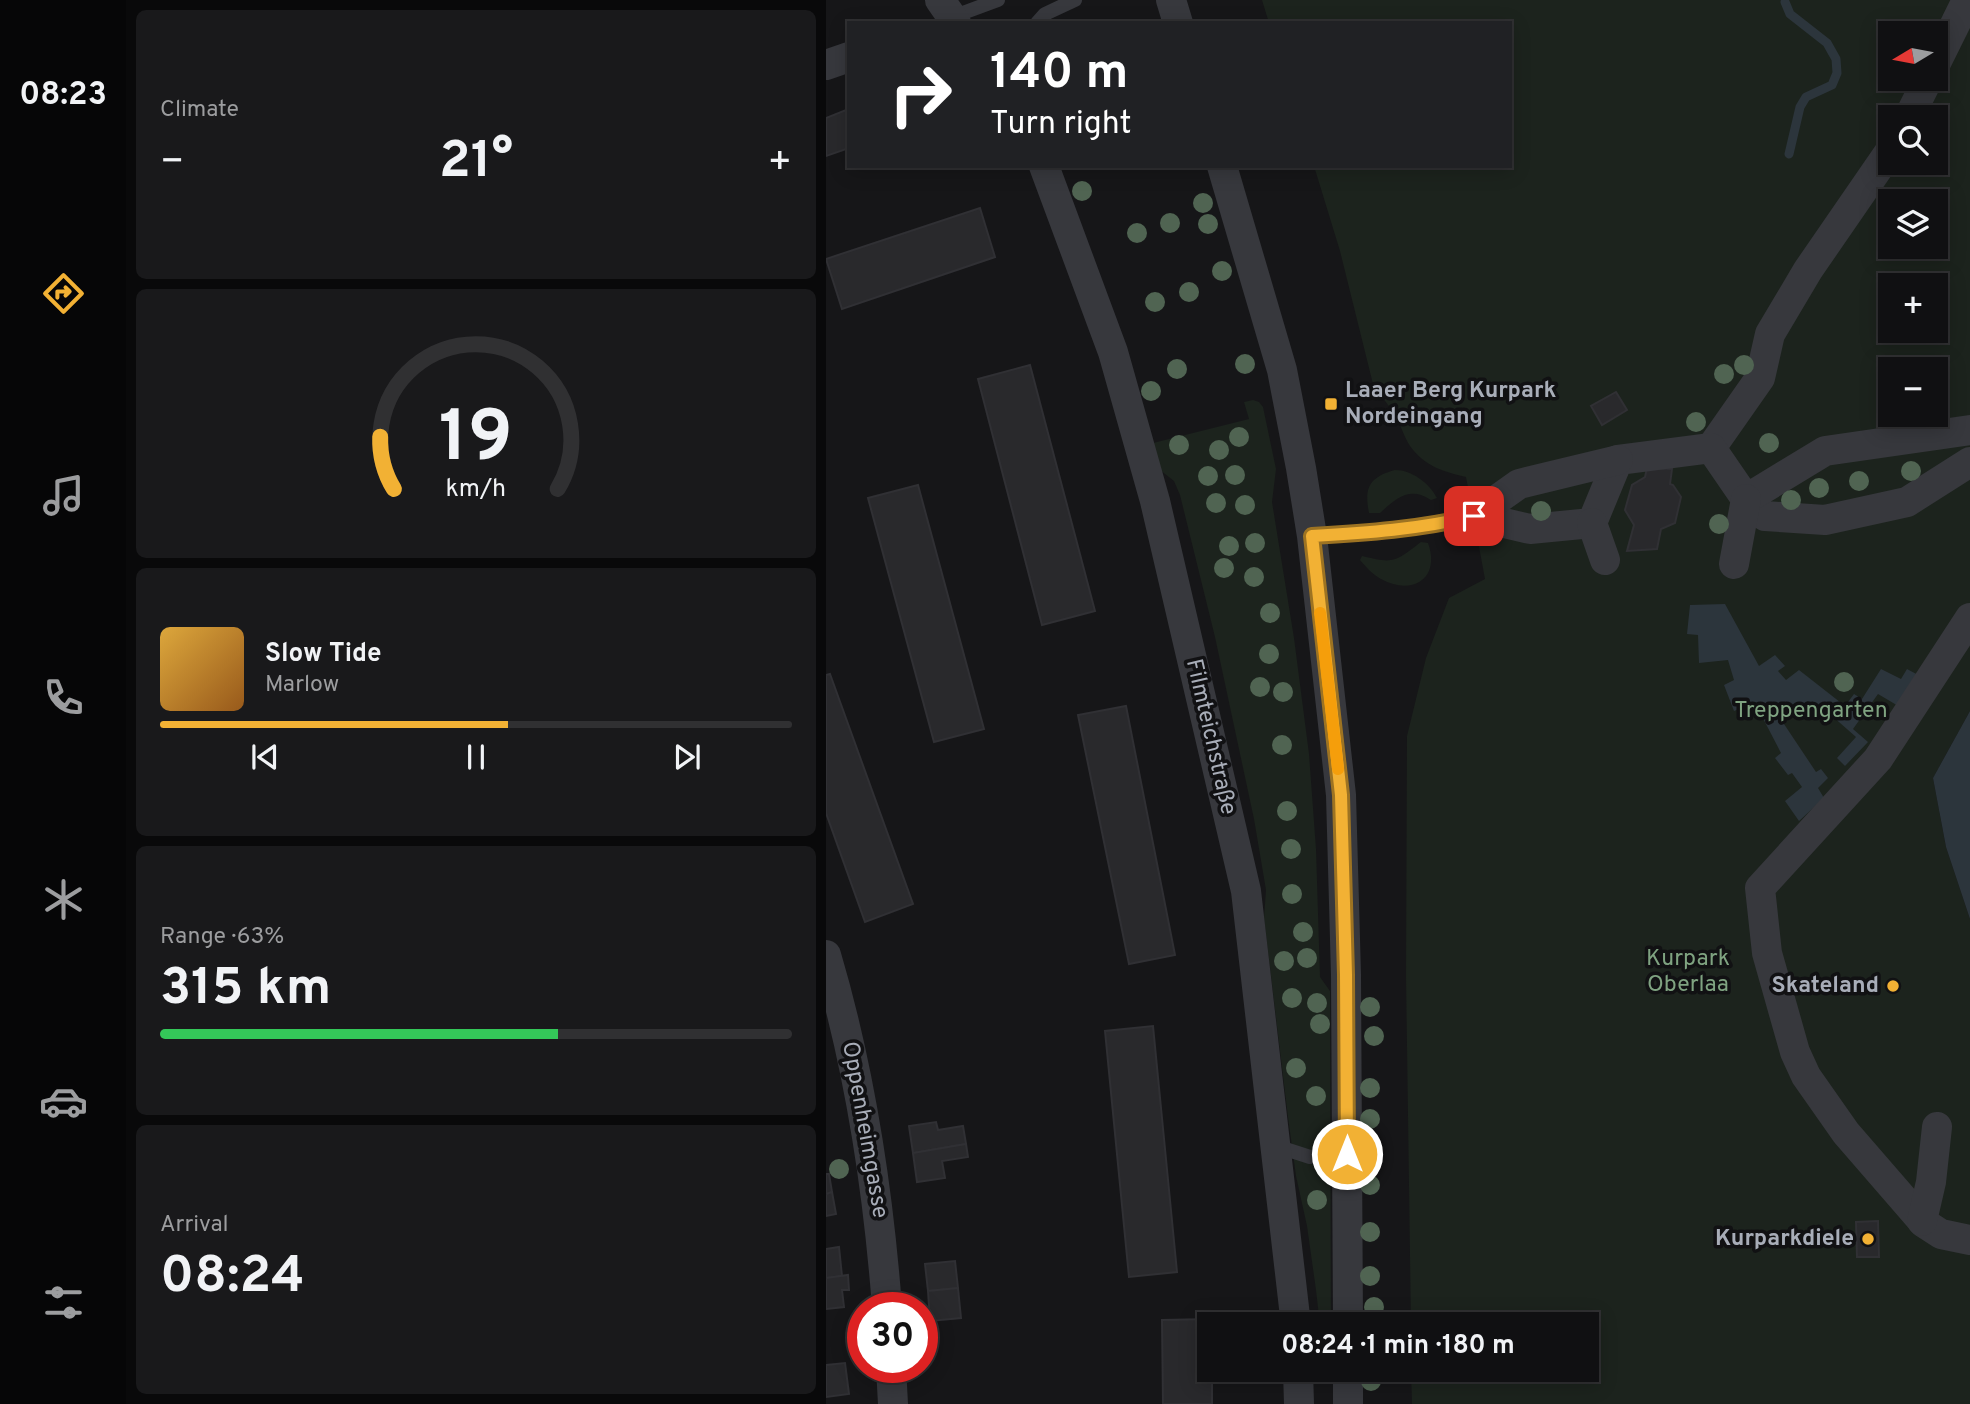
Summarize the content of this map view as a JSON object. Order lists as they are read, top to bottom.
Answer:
{
  "streets": {
    "street": ["Filmteichstraße", "Oppenheimgasse"]
  },
  "parks": ["Treppengarten", "Kurpark Oberlaa"],
  "places": {
    "transit": ["Laaer Berg Kurpark Nordeingang"],
    "other": ["Skateland", "Kurparkdiele"]
  },
  "north": "left",
  "page": {
    "tabs": "08:23",
    "tile": [
      "Climate",
      ["Range · 63%", "315 km"],
      ["Arrival", "08:24"]
    ],
    "map_buttons": ["+", "−"],
    "turn": ["140 m", "Turn right"],
    "heat": ["−", "21°", "+"],
    "song": ["Slow Tide", "Marlow"],
    "limit": "30",
    "trip": "08:24 · 1 min · 180 m",
    "gauge": ["19", "km/h"]
  }
}
